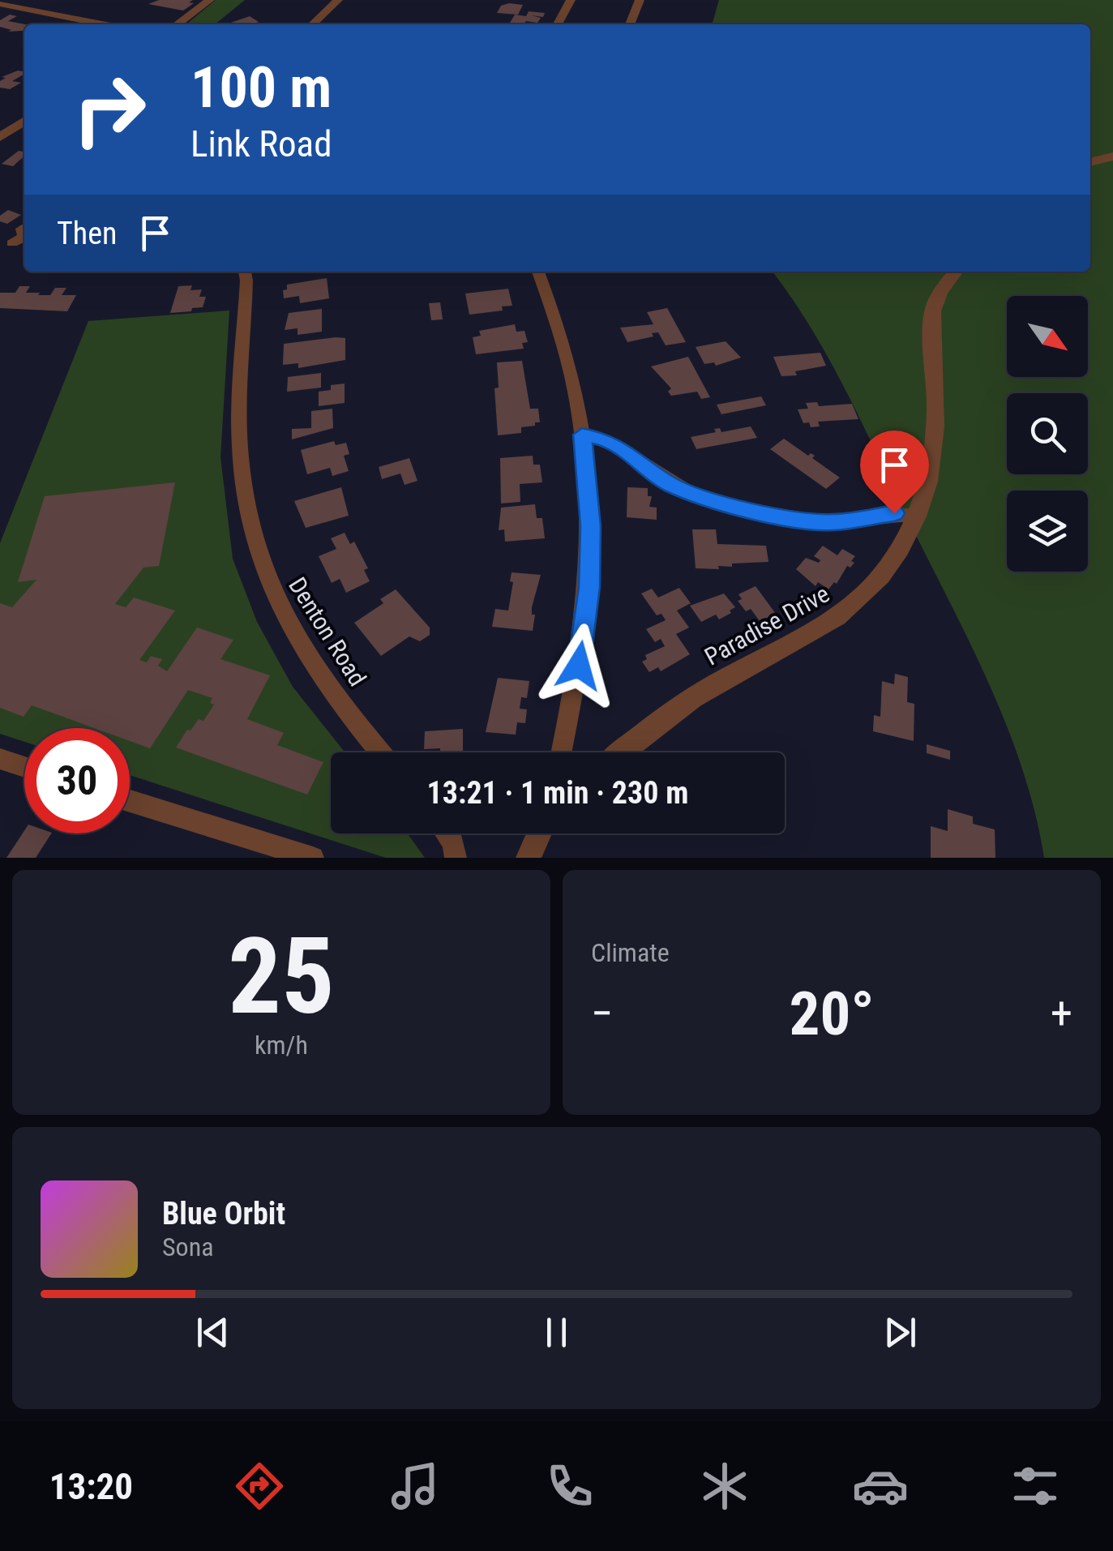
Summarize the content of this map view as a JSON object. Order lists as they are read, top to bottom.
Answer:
{
  "streets": {
    "street": ["Paradise Drive", "Denton Road"]
  },
  "north": "bottom right",
  "page": {
    "turn": ["100 m", "Link Road"],
    "then": "Then",
    "limit": "30",
    "trip": "13:21 · 1 min · 230 m",
    "tile": [
      ["25", "km/h"],
      "Climate"
    ],
    "heat": ["−", "20°", "+"],
    "song": ["Blue Orbit", "Sona"],
    "tabs": "13:20"
  }
}
